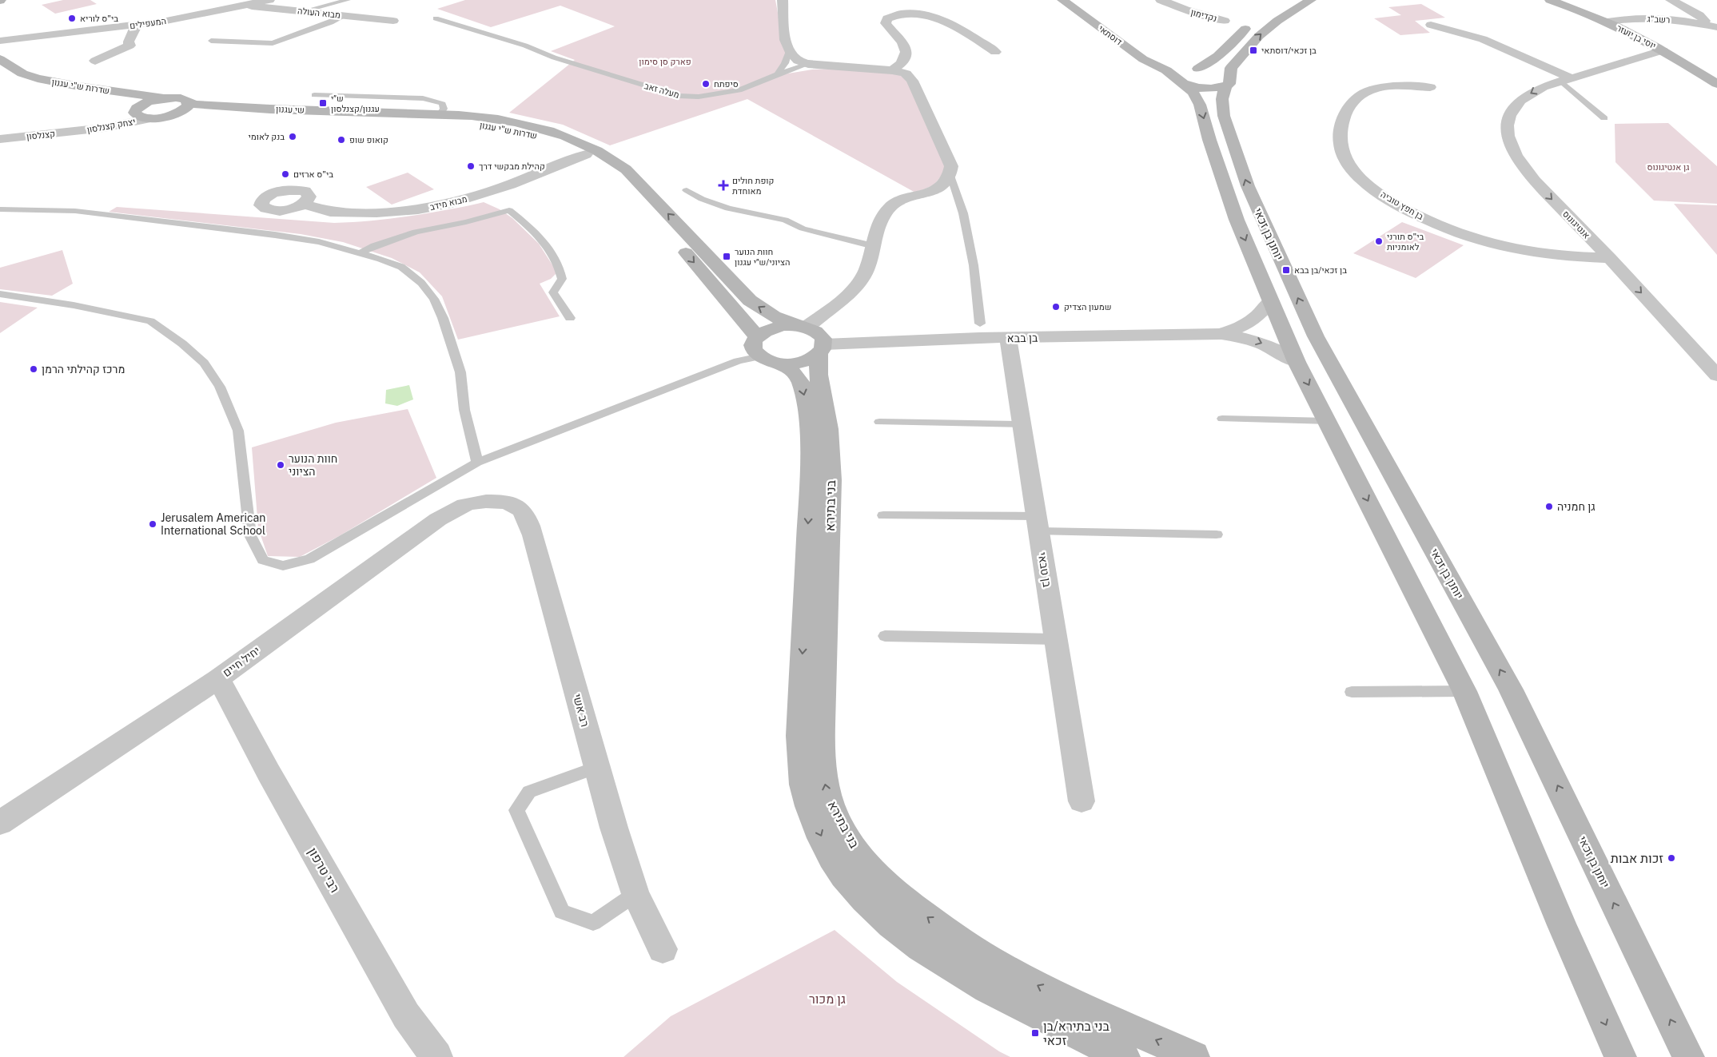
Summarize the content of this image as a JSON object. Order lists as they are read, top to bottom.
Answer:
{
  "streets": {
    "street": [
      "מבוא העולה",
      "נקדימון",
      "רשב\"ג",
      "המעפילים",
      "דוסתאי",
      "יוסי בן יועזר",
      "שדרות ש\"י עגנון",
      "מעלה זאב",
      "שי עגנון",
      "יצחק קצנלסון",
      "קצנלסון",
      "מבוא מידב",
      "בן חפץ טוביה",
      "אנטיגונוס",
      "יוחנן בן זכאי",
      "בן בבא",
      "בני בתירא",
      "בן טבאי",
      "יחיל חיים",
      "רב אשי",
      "רבי טרפון"
    ]
  },
  "crossings": [
    ["מבוא העולה", "המעפילים"],
    ["רשב\"ג", "יוסי בן יועזר"],
    ["דוסתאי", "יוחנן בן זכאי"],
    ["יוסי בן יועזר", "אנטיגונוס"],
    ["שדרות ש\"י עגנון", "שי עגנון"],
    ["שדרות ש\"י עגנון", "יצחק קצנלסון"],
    ["שדרות ש\"י עגנון", "מבוא מידב"],
    ["שדרות ש\"י עגנון", "בן בבא"],
    ["שדרות ש\"י עגנון", "בני בתירא"],
    ["יצחק קצנלסון", "קצנלסון"],
    ["בן חפץ טוביה", "אנטיגונוס"],
    ["יוחנן בן זכאי", "בן בבא"],
    ["בן בבא", "בני בתירא"],
    ["בן בבא", "בן טבאי"],
    ["יחיל חיים", "רב אשי"],
    ["יחיל חיים", "רבי טרפון"]
  ],
  "one_way": ["אנטיגונוס"],
  "parks": ["פארק סן סימון", "גן אנטיגונוס", "גן מכור"],
  "places": {
    "other": [
      "בי\"ס לוריא",
      "סיפתח",
      "בנק לאומי",
      "קואופ שופ",
      "קהילת מבקשי דרך",
      "בי\"ס ארזים",
      "בי\"ס תורני לאומניות",
      "שמעון הצדיק",
      "מרכז קהילתי הרמן",
      "חוות הנוער הציוני",
      "גן חמניה",
      "Jerusalem American International School",
      "זכות אבות"
    ],
    "transit": [
      "בן זכאי/דוסתאי",
      "ש״י עגנון/קצנלסון",
      "חוות הנוער הציוני/ש״י עגנון",
      "בן זכאי/בן בבא",
      "בני בתירא/בן זכאי"
    ],
    "health": ["קופת חולים מאוחדת"]
  }
}
